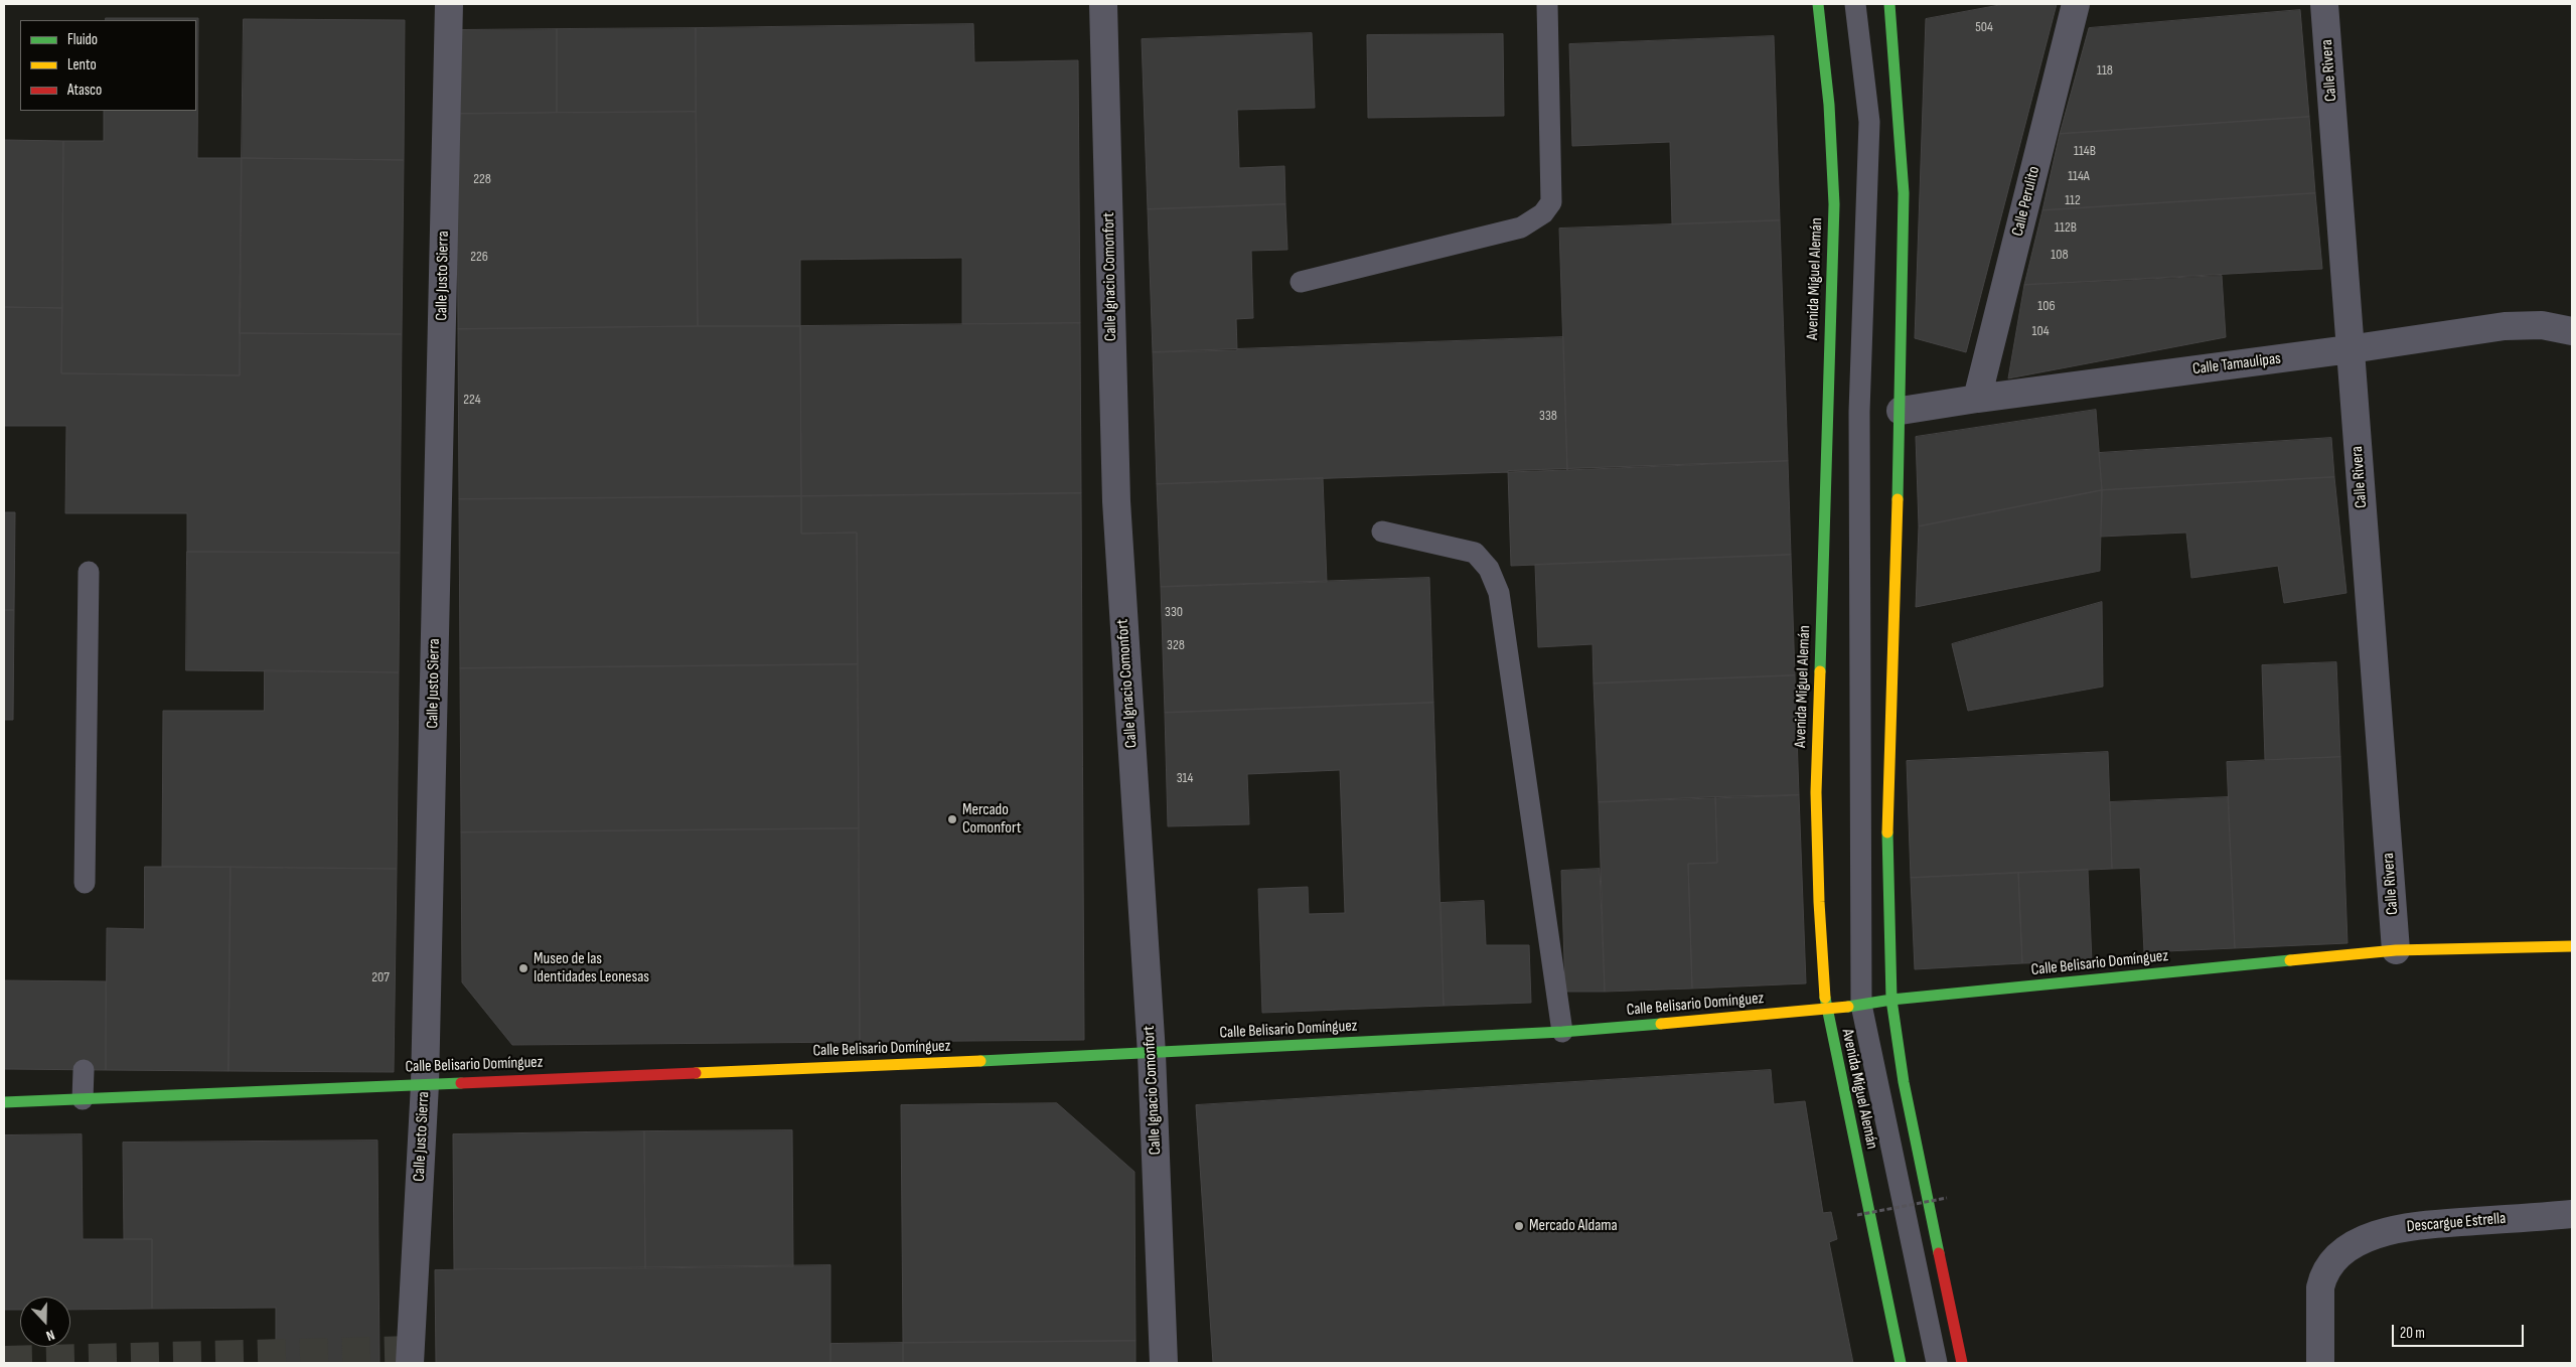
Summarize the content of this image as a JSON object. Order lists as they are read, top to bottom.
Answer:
{
  "streets": {
    "main road": ["Avenida Miguel Alemán", "Calle Belisario Domínguez"],
    "street": [
      "Calle Rivera",
      "Calle Perulito",
      "Calle Justo Sierra",
      "Calle Ignacio Comonfort",
      "Calle Tamaulipas",
      "Descargue Estrella"
    ]
  },
  "crossings": [
    ["Calle Rivera", "Calle Tamaulipas"],
    ["Calle Rivera", "Calle Belisario Domínguez"],
    ["Calle Perulito", "Calle Tamaulipas"],
    ["Calle Justo Sierra", "Calle Belisario Domínguez"],
    ["Calle Ignacio Comonfort", "Calle Belisario Domínguez"],
    ["Avenida Miguel Alemán", "Calle Belisario Domínguez"]
  ],
  "places": ["Mercado Comonfort", "Museo de las Identidades Leonesas", "Mercado Aldama"],
  "house_numbers": [
    "504",
    "118",
    "114B",
    "114A",
    "228",
    "112",
    "112B",
    "108",
    "226",
    "106",
    "104",
    "224",
    "338",
    "330",
    "328",
    "314",
    "207"
  ],
  "legend": ["Fluido", "Lento", "Atasco"],
  "scale_bar": "20 m",
  "north": "bottom"
}
